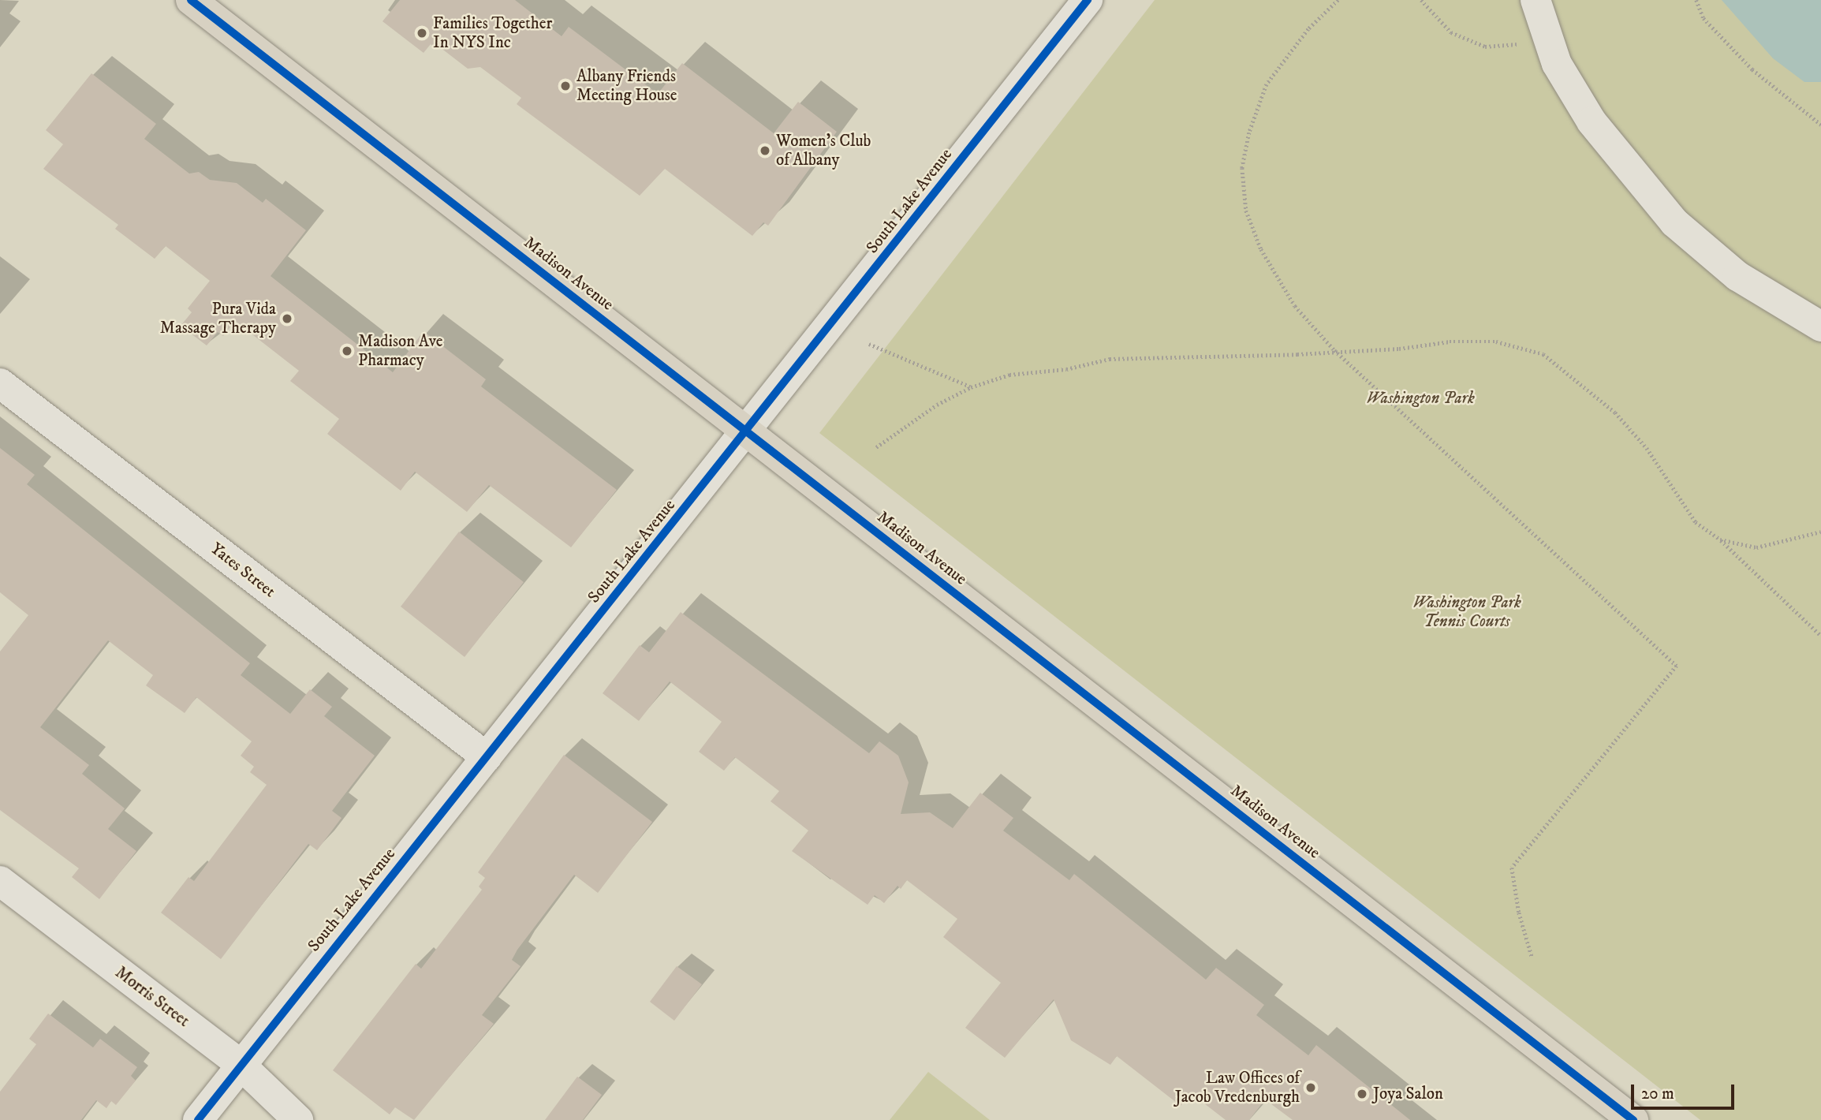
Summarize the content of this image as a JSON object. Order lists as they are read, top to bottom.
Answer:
{
  "streets": {
    "main road": ["Madison Avenue"],
    "street": ["South Lake Avenue", "Yates Street", "Morris Street"]
  },
  "crossings": [
    ["South Lake Avenue", "Madison Avenue"],
    ["South Lake Avenue", "Yates Street"],
    ["South Lake Avenue", "Morris Street"]
  ],
  "parks": ["Washington Park", "Washington Park Tennis Courts"],
  "places": [
    "Families Together In NYS Inc",
    "Albany Friends Meeting House",
    "Women's Club of Albany",
    "Pura Vida Massage Therapy",
    "Madison Ave Pharmacy",
    "Law Offices of Jacob Vredenburgh",
    "Joya Salon"
  ],
  "scale_bar": "20 m"
}
